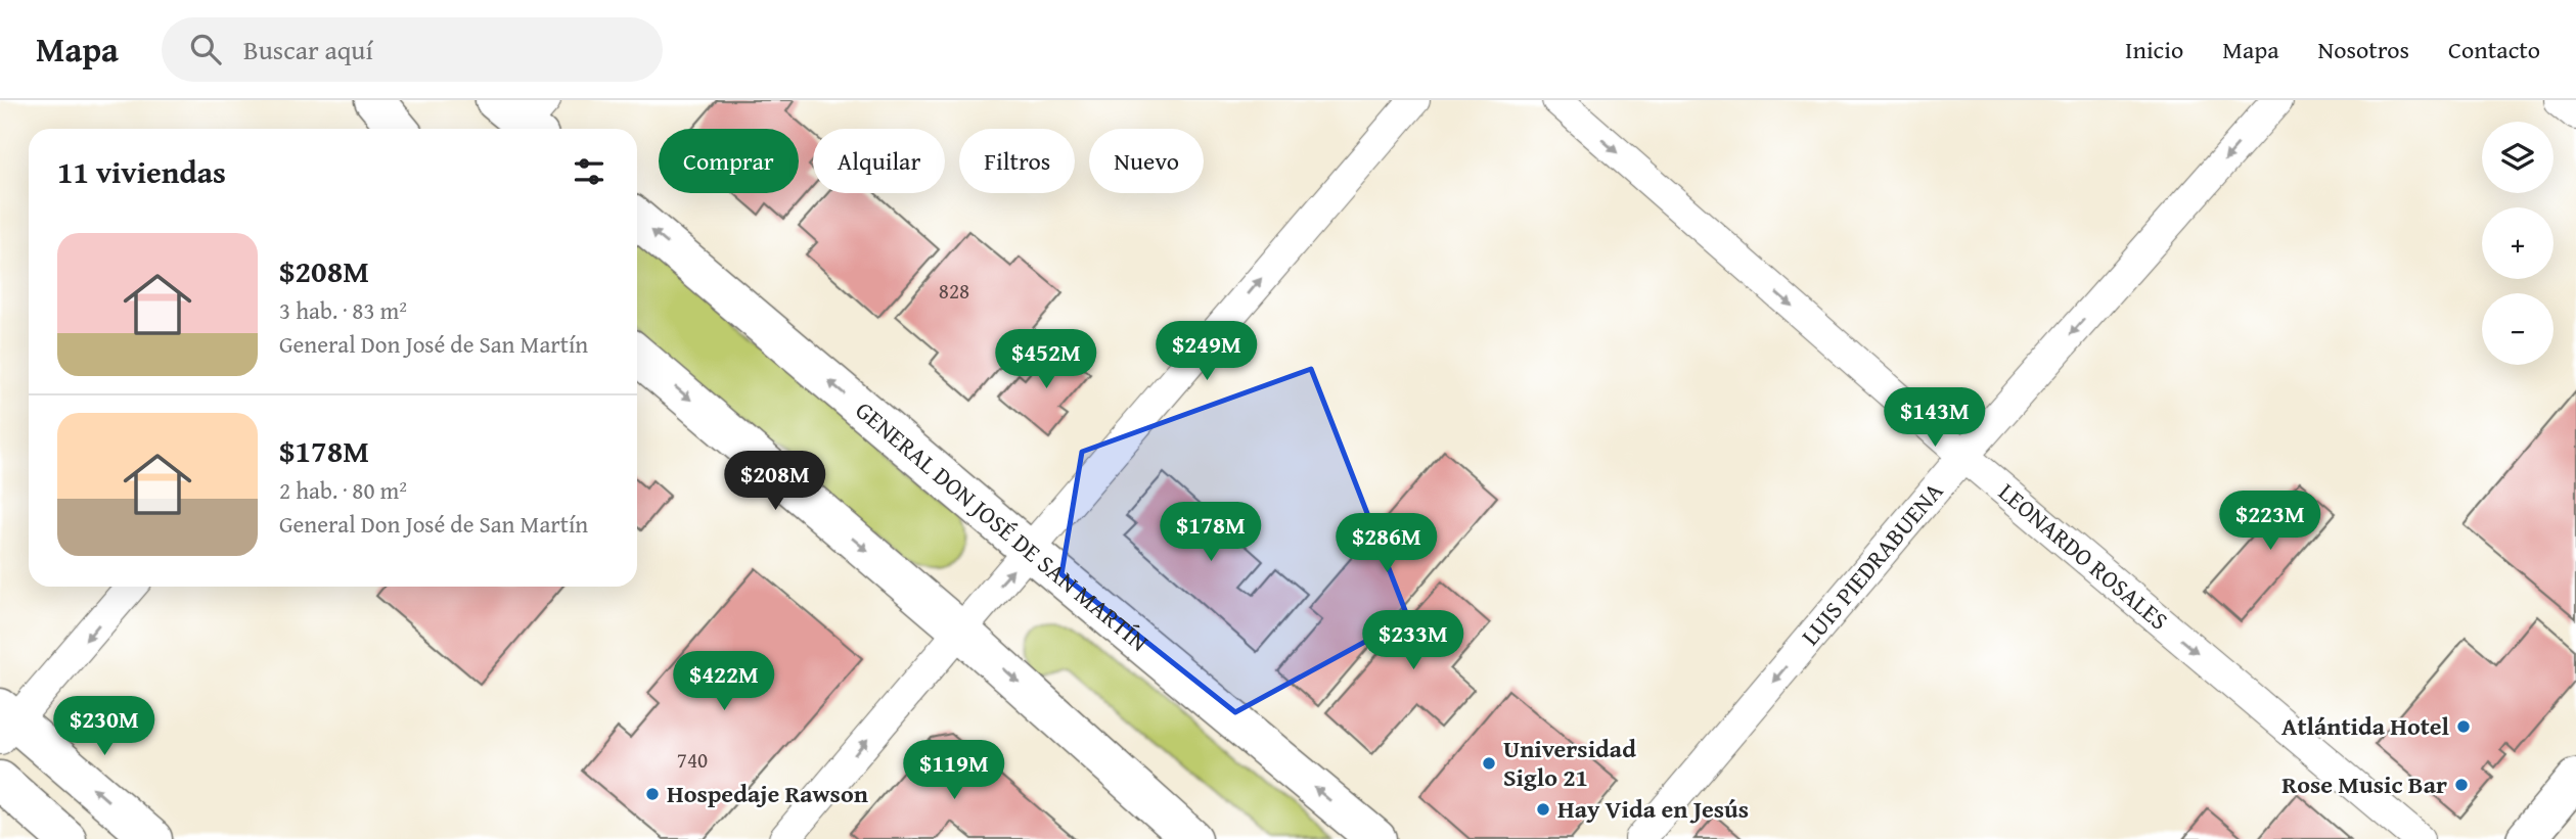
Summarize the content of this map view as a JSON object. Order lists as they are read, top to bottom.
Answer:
{
  "streets": {
    "main road": ["GENERAL DON JOSÉ DE SAN MARTÍN"],
    "street": ["LEONARDO ROSALES", "LUIS PIEDRABUENA"]
  },
  "crossings": [
    ["LEONARDO ROSALES", "LUIS PIEDRABUENA"]
  ],
  "one_way": ["LEONARDO ROSALES", "LUIS PIEDRABUENA"],
  "places": [
    "Atlántida Hotel",
    "Universidad Siglo 21",
    "Rose Music Bar",
    "Hospedaje Rawson",
    "Hay Vida en Jesús"
  ],
  "house_numbers": ["828", "740"],
  "page": {
    "header": "Mapa",
    "search": "Buscar aquí",
    "nav": [
      "Inicio",
      "Mapa",
      "Nosotros",
      "Contacto"
    ],
    "map_buttons": ["+", "−"],
    "chip": [
      "Comprar",
      "Alquilar",
      "Filtros",
      "Nuevo"
    ],
    "heading": "11 viviendas",
    "list": [
      {
        "name": "$208M",
        "note": "3 hab. · 83 m² · General Don José de San Martín"
      },
      {
        "name": "$178M",
        "note": "2 hab. · 80 m² · General Don José de San Martín"
      }
    ],
    "price": [
      "$249M",
      "$452M",
      "$143M",
      "$208M",
      "$223M",
      "$178M",
      "$286M",
      "$233M",
      "$422M",
      "$230M",
      "$119M"
    ]
  }
}
